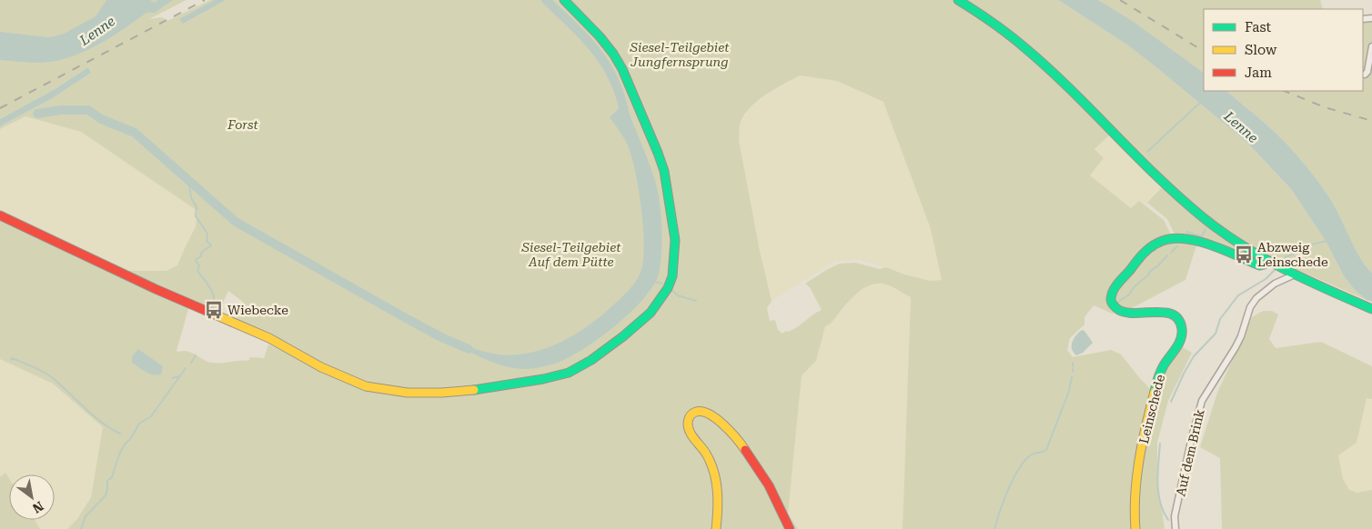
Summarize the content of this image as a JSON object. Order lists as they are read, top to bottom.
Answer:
{
  "streets": {
    "main road": ["Leinschede"],
    "street": ["Auf dem Brink"]
  },
  "water": ["Lenne"],
  "parks": ["Siesel-Teilgebiet Jungfernsprung", "Forst", "Siesel-Teilgebiet Auf dem Pütte"],
  "places": {
    "bus stop": ["Abzweig Leinschede", "Wiebecke"]
  },
  "legend": ["Fast", "Slow", "Jam"],
  "north": "bottom right"
}
